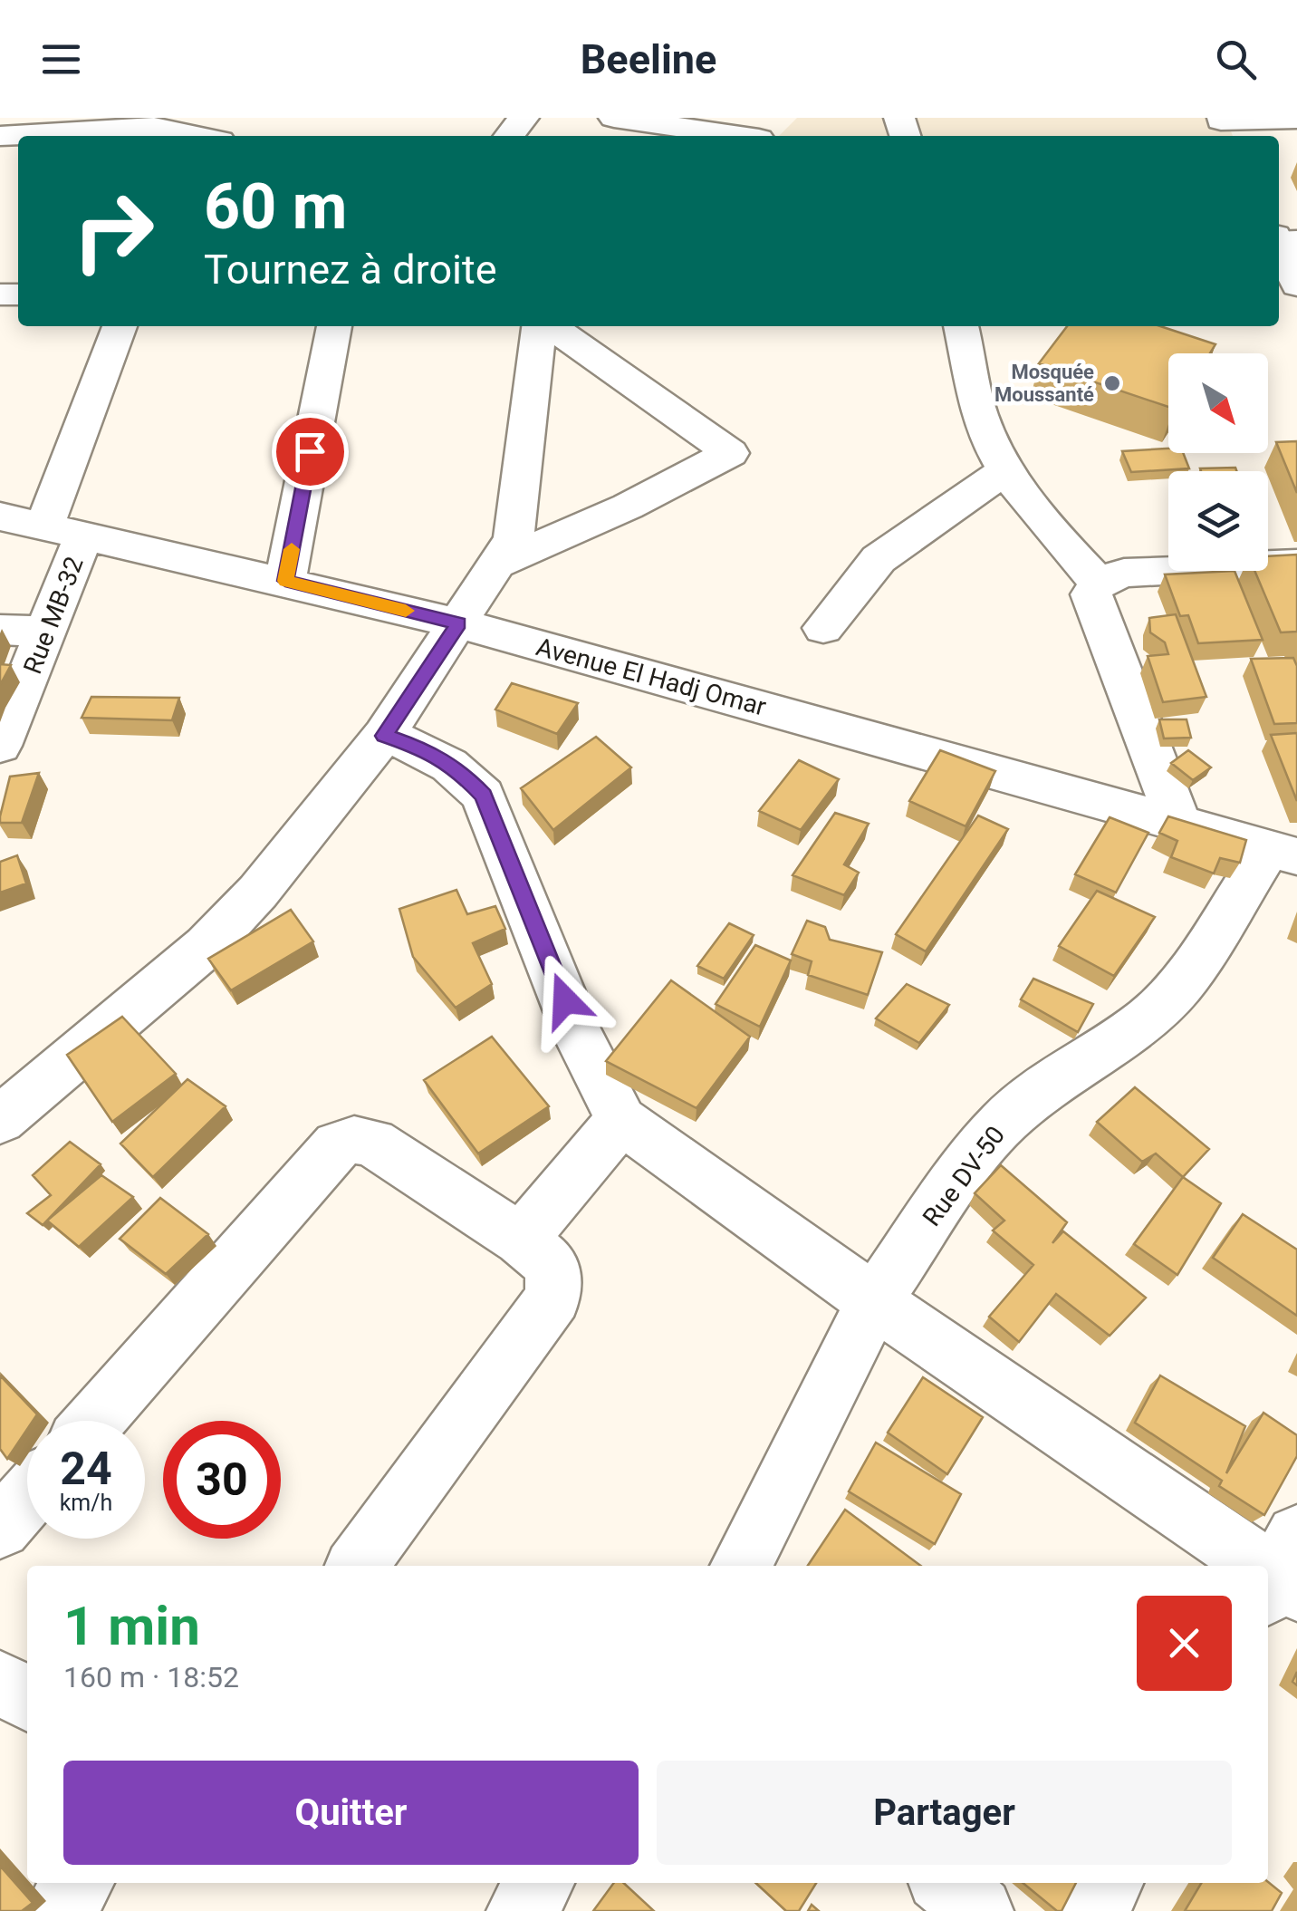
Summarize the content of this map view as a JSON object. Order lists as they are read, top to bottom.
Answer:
{
  "streets": {
    "street": ["Rue MB-32", "Avenue El Hadj Omar", "Rue DV-50"]
  },
  "crossings": [
    ["Rue MB-32", "Avenue El Hadj Omar"],
    ["Avenue El Hadj Omar", "Rue DV-50"]
  ],
  "places": ["Mosquée Moussanté"],
  "north": "bottom right",
  "page": {
    "header": "Beeline",
    "turn": ["60 m", "Tournez à droite"],
    "speed": "24 km/h",
    "limit": "30",
    "heading": ["1 min", "160 m · 18:52"],
    "buttons": ["Quitter", "Partager"]
  }
}
